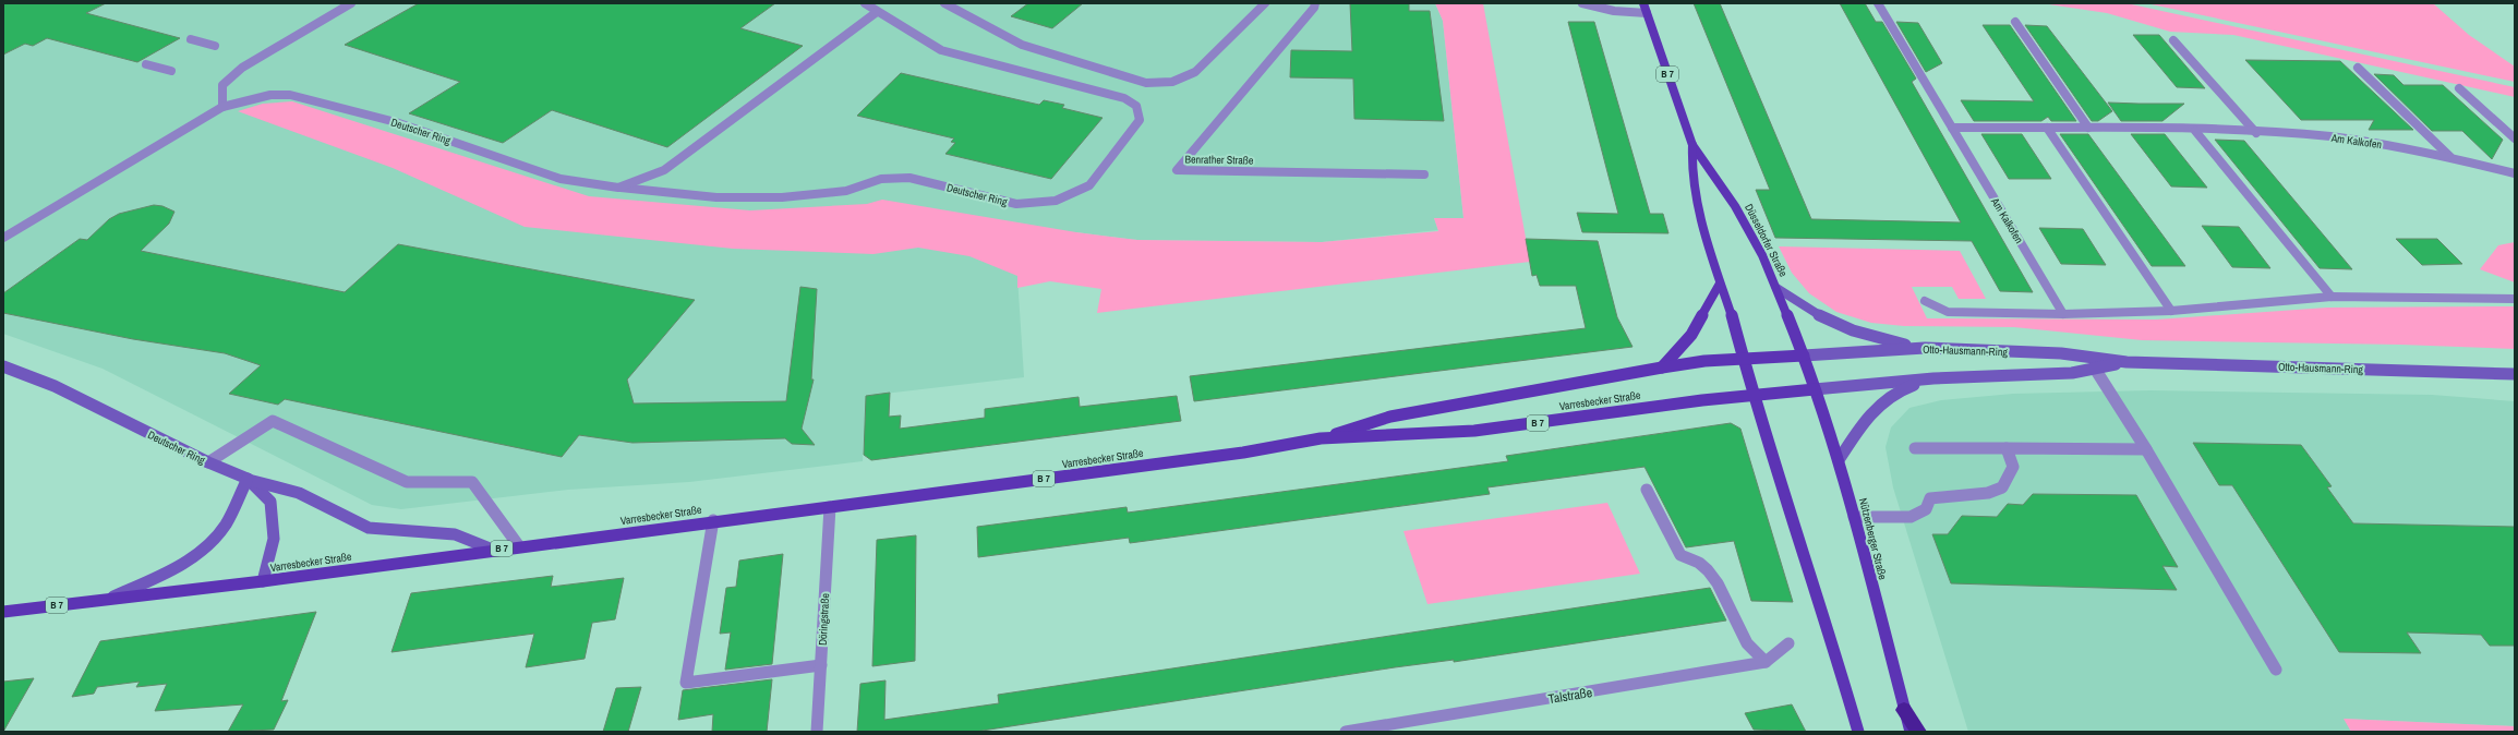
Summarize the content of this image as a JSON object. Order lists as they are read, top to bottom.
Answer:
{
  "streets": {
    "main road": [
      "B 7",
      "Düsseldorfer Straße",
      "Varresbecker Straße",
      "Nützenberger Straße"
    ],
    "street": [
      "Deutscher Ring",
      "Am Kalkofen",
      "Benrather Straße",
      "Otto-Hausmann-Ring",
      "Döringstraße",
      "Talstraße"
    ]
  },
  "crossings": [
    ["B 7", "Düsseldorfer Straße"],
    ["B 7", "Otto-Hausmann-Ring"],
    ["B 7", "Varresbecker Straße"],
    ["B 7", "Nützenberger Straße"],
    ["Deutscher Ring", "Varresbecker Straße"],
    ["Düsseldorfer Straße", "Otto-Hausmann-Ring"],
    ["Düsseldorfer Straße", "Varresbecker Straße"],
    ["Düsseldorfer Straße", "Nützenberger Straße"],
    ["Otto-Hausmann-Ring", "Nützenberger Straße"],
    ["Varresbecker Straße", "Döringstraße"]
  ]
}
